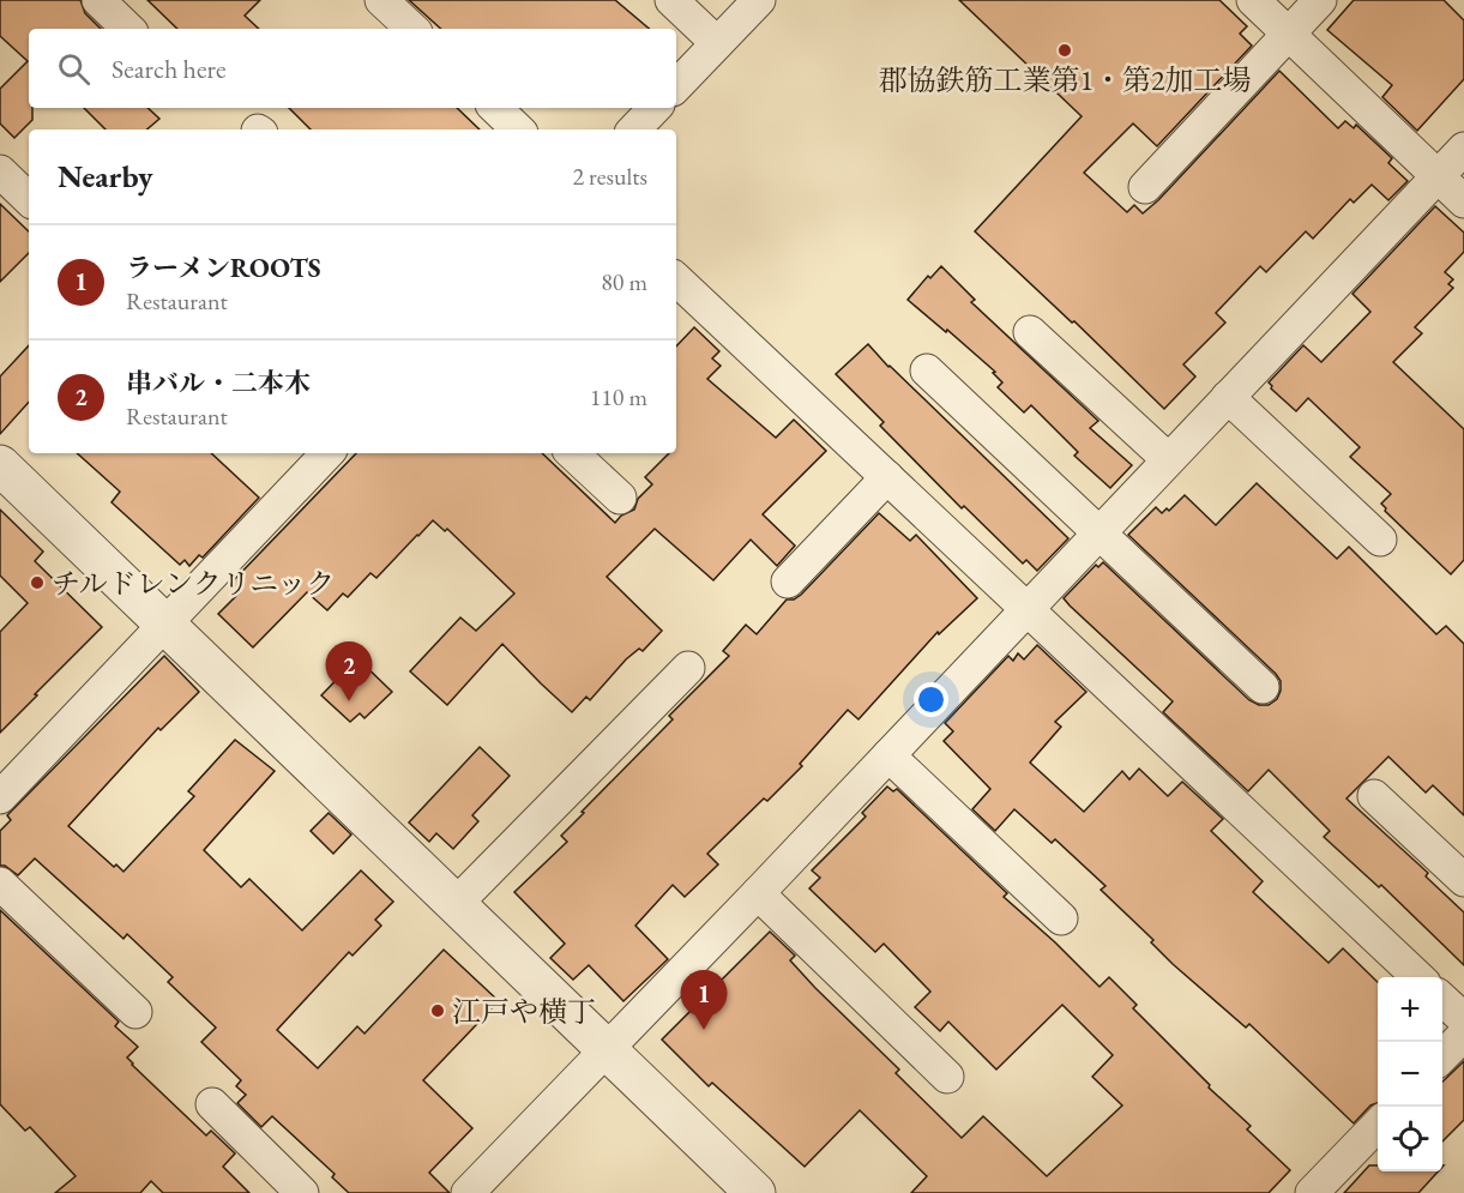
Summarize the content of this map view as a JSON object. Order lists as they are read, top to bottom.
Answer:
{
  "places": ["郡協鉄筋工業第1・第2加工場", "チルドレンクリニック", "江戸や横丁"],
  "page": {
    "search": "Search here",
    "heading": ["Nearby", "2 results"],
    "list": [
      {
        "mark": "1",
        "name": "ラーメンROOTS",
        "note": "Restaurant",
        "value": "80 m"
      },
      {
        "mark": "2",
        "name": "串バル・二本木",
        "note": "Restaurant",
        "value": "110 m"
      }
    ],
    "pins": ["2", "1"],
    "map_buttons": ["+", "−"]
  }
}
